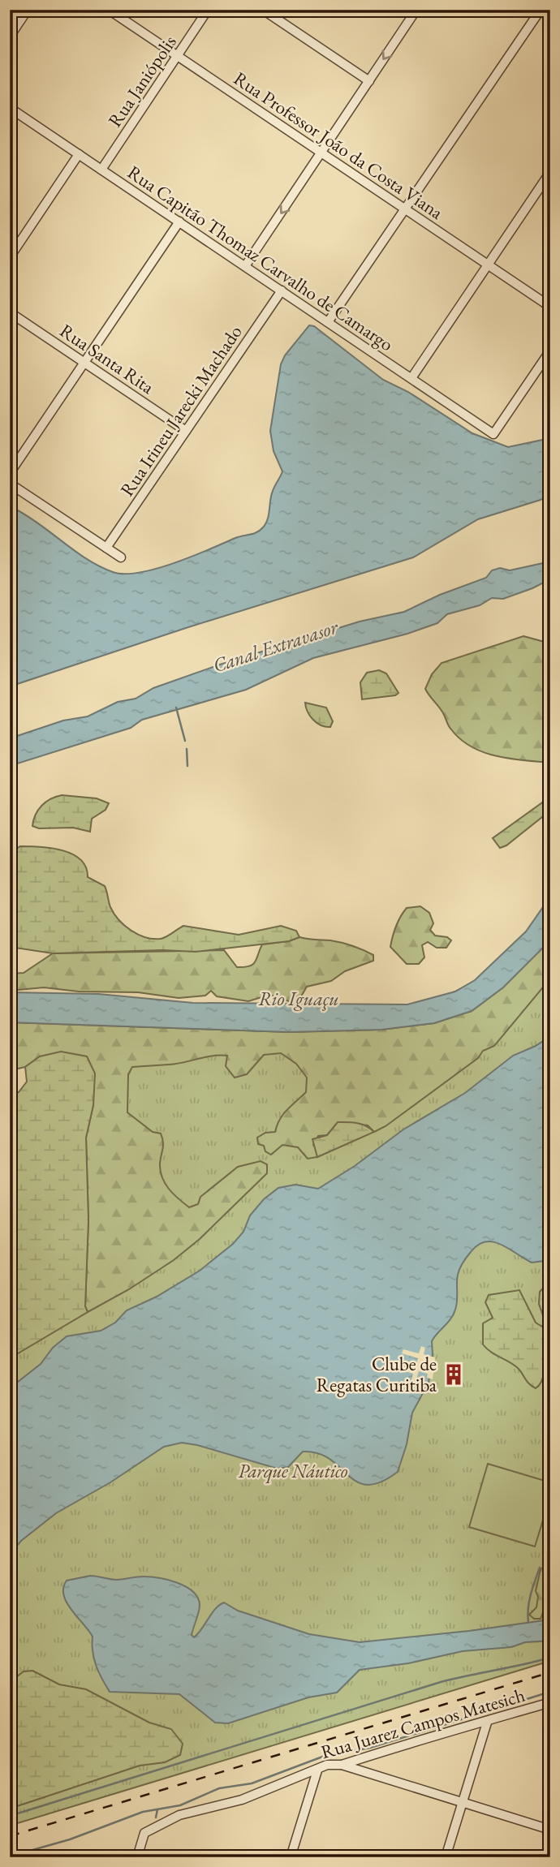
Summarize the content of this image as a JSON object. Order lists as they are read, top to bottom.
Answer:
{
  "streets": {
    "street": [
      "Rua Janiópolis",
      "Rua Professor João da Costa Viana",
      "Rua Capitão Thomaz Carvalho de Camargo",
      "Rua Santa Rita",
      "Rua Irineu Jarecki Machado",
      "Rua Juarez Campos Matesich"
    ]
  },
  "crossings": [
    ["Rua Janiópolis", "Rua Professor João da Costa Viana"],
    ["Rua Janiópolis", "Rua Capitão Thomaz Carvalho de Camargo"],
    ["Rua Capitão Thomaz Carvalho de Camargo", "Rua Irineu Jarecki Machado"],
    ["Rua Santa Rita", "Rua Irineu Jarecki Machado"]
  ],
  "water": ["Canal Extravasor", "Rio Iguaçu"],
  "parks": ["Parque Náutico"],
  "places": {
    "building": ["Clube de Regatas Curitiba"]
  }
}
